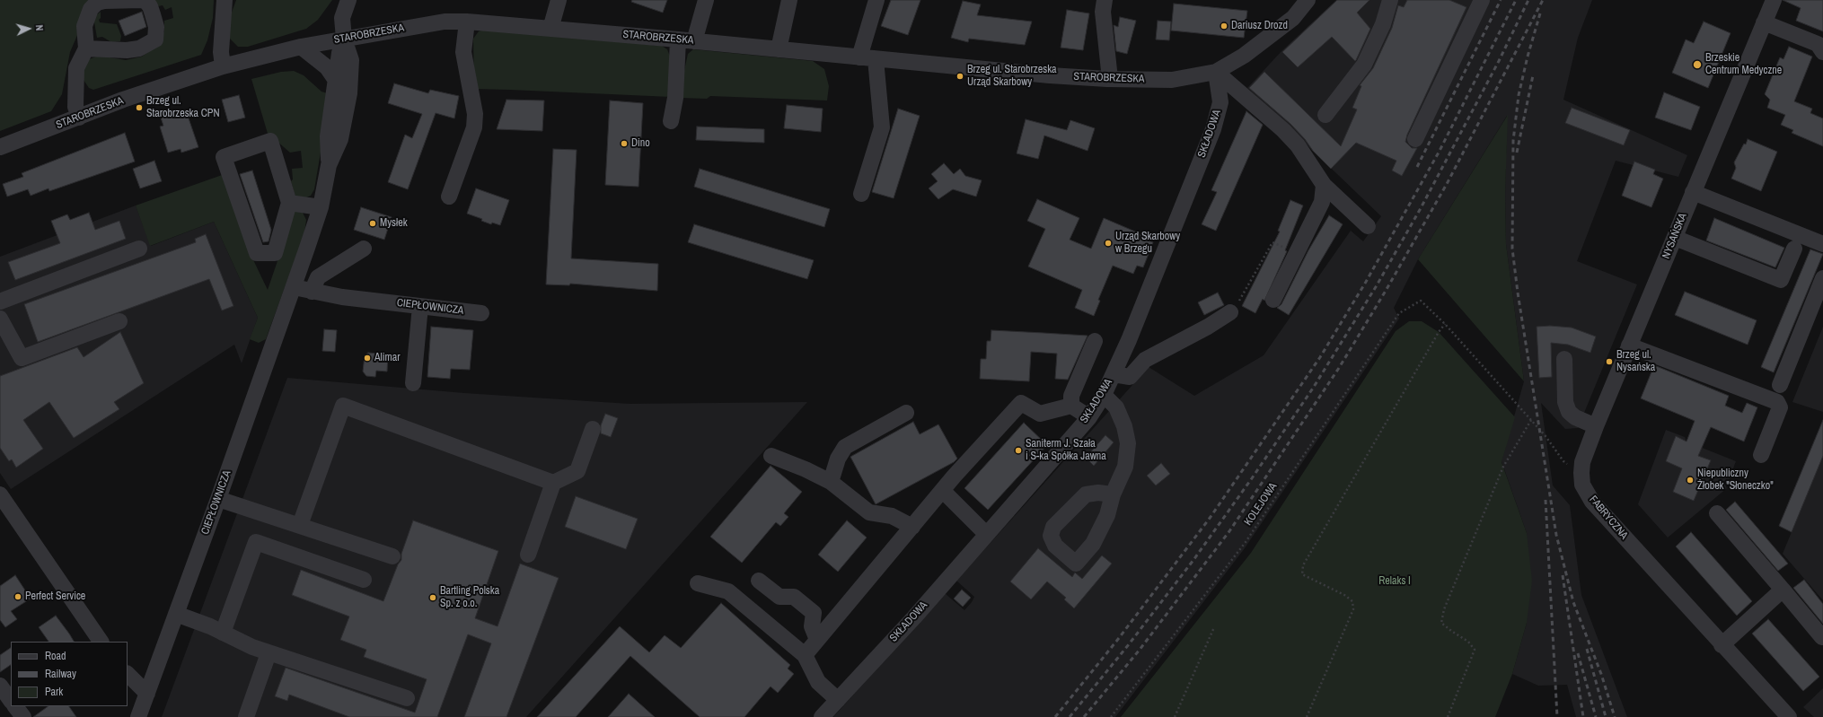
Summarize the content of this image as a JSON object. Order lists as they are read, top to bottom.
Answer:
{
  "streets": {
    "street": [
      "STAROBRZESKA",
      "SKŁADOWA",
      "NYSAŃSKA",
      "CIEPŁOWNICZA",
      "FABRYCZNA"
    ],
    "path": ["KOLEJOWA"]
  },
  "crossings": [
    ["STAROBRZESKA", "SKŁADOWA"],
    ["STAROBRZESKA", "CIEPŁOWNICZA"],
    ["NYSAŃSKA", "FABRYCZNA"]
  ],
  "parks": ["Relaks I"],
  "places": [
    "Dariusz Drozd",
    "Brzeskie Centrum Medyczne",
    "Brzeg ul. Starobrzeska Urząd Skarbowy",
    "Brzeg ul. Starobrzeska CPN",
    "Dino",
    "Mysłek",
    "Urząd Skarbowy w Brzegu",
    "Alimar",
    "Brzeg ul. Nysańska",
    "Saniterm J. Szała i S-ka Spółka Jawna",
    "Niepubliczny Żłobek \"Słoneczko\"",
    "Perfect Service",
    "Bartling Polska Sp. z o.o."
  ],
  "legend": ["Road", "Railway", "Park"],
  "north": "right"
}
